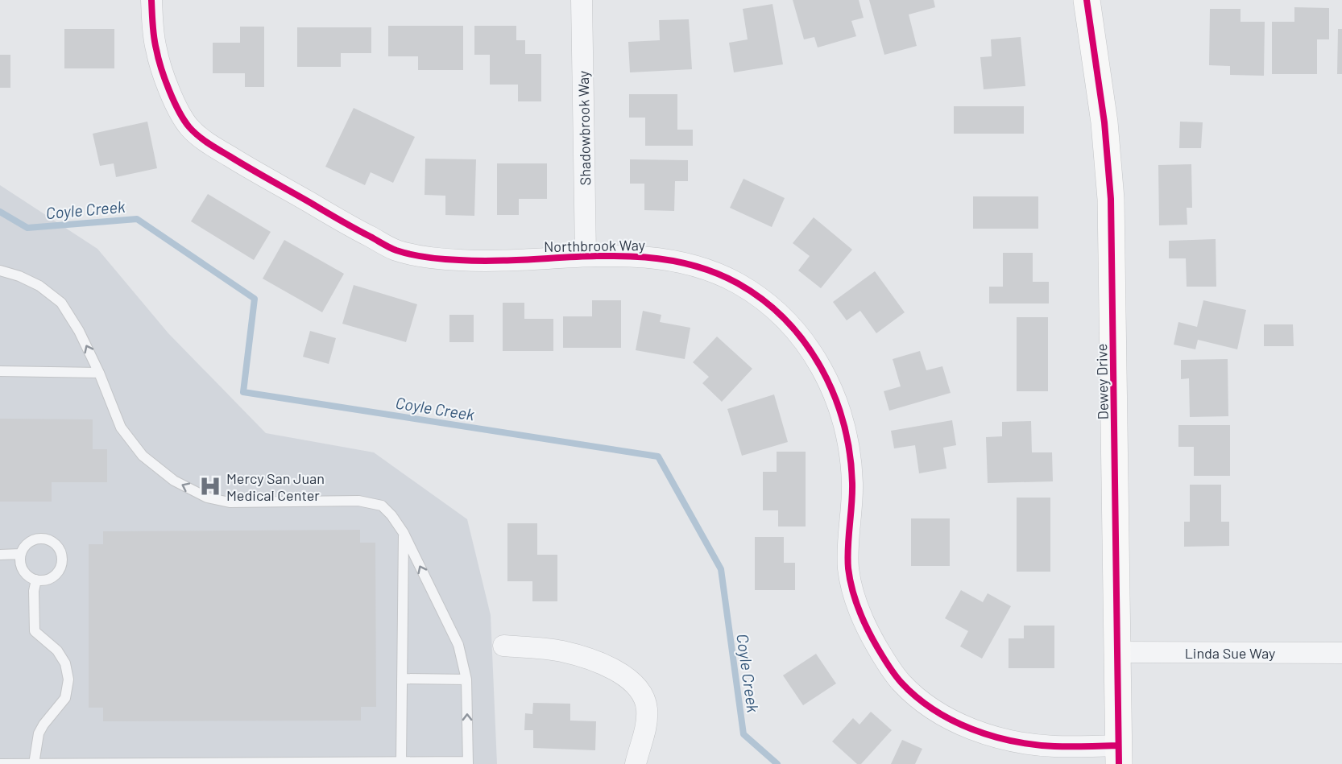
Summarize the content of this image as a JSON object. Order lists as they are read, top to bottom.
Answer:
{
  "streets": {
    "main road": ["Dewey Drive"],
    "street": ["Shadowbrook Way", "Northbrook Way", "Linda Sue Way"]
  },
  "crossings": [
    ["Shadowbrook Way", "Northbrook Way"],
    ["Northbrook Way", "Dewey Drive"],
    ["Dewey Drive", "Linda Sue Way"]
  ],
  "water": ["Coyle Creek"],
  "places": {
    "hospital": ["Mercy San Juan Medical Center"]
  }
}
